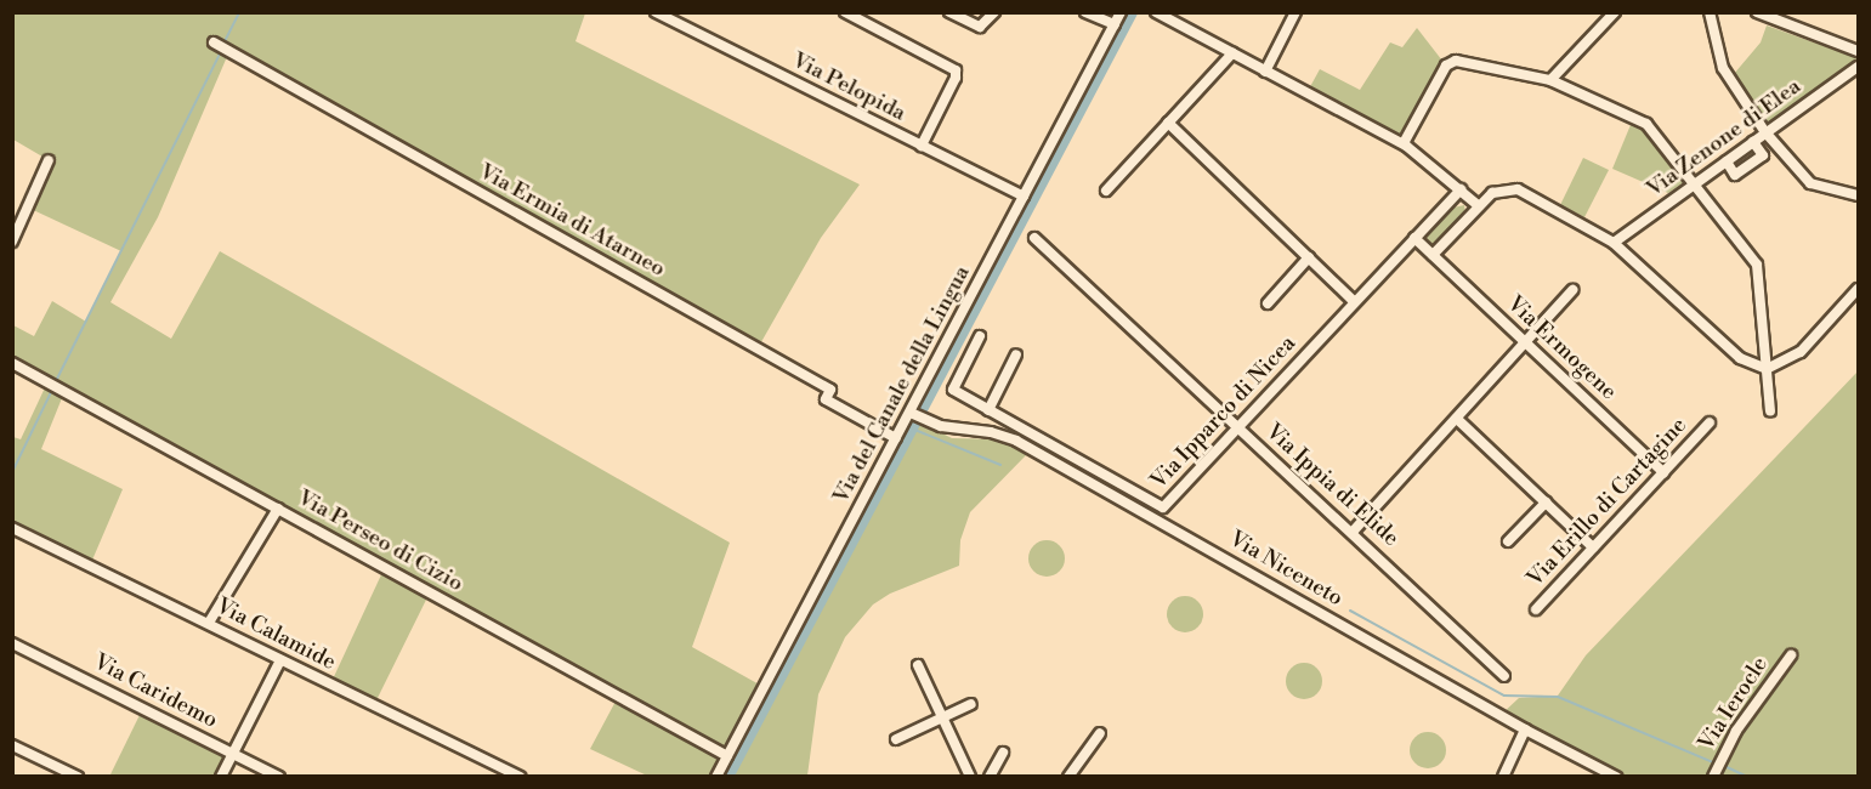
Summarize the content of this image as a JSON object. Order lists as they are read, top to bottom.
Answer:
{
  "streets": {
    "street": [
      "Via Pelopida",
      "Via Zenone di Elea",
      "Via Ermia di Atarneo",
      "Via Ermogene",
      "Via del Canale della Lingua",
      "Via Ipparco di Nicea",
      "Via Ippia di Elide",
      "Via Erillo di Cartagine",
      "Via Perseo di Cizio",
      "Via Niceneto",
      "Via Calamide",
      "Via Caridemo",
      "Via Ierocle"
    ]
  },
  "crossings": [
    ["Via Pelopida", "Via del Canale della Lingua"],
    ["Via Ermia di Atarneo", "Via del Canale della Lingua"],
    ["Via Ermogene", "Via Ipparco di Nicea"],
    ["Via Ermogene", "Via Erillo di Cartagine"],
    ["Via del Canale della Lingua", "Via Perseo di Cizio"],
    ["Via del Canale della Lingua", "Via Niceneto"],
    ["Via Ipparco di Nicea", "Via Ippia di Elide"]
  ]
}
